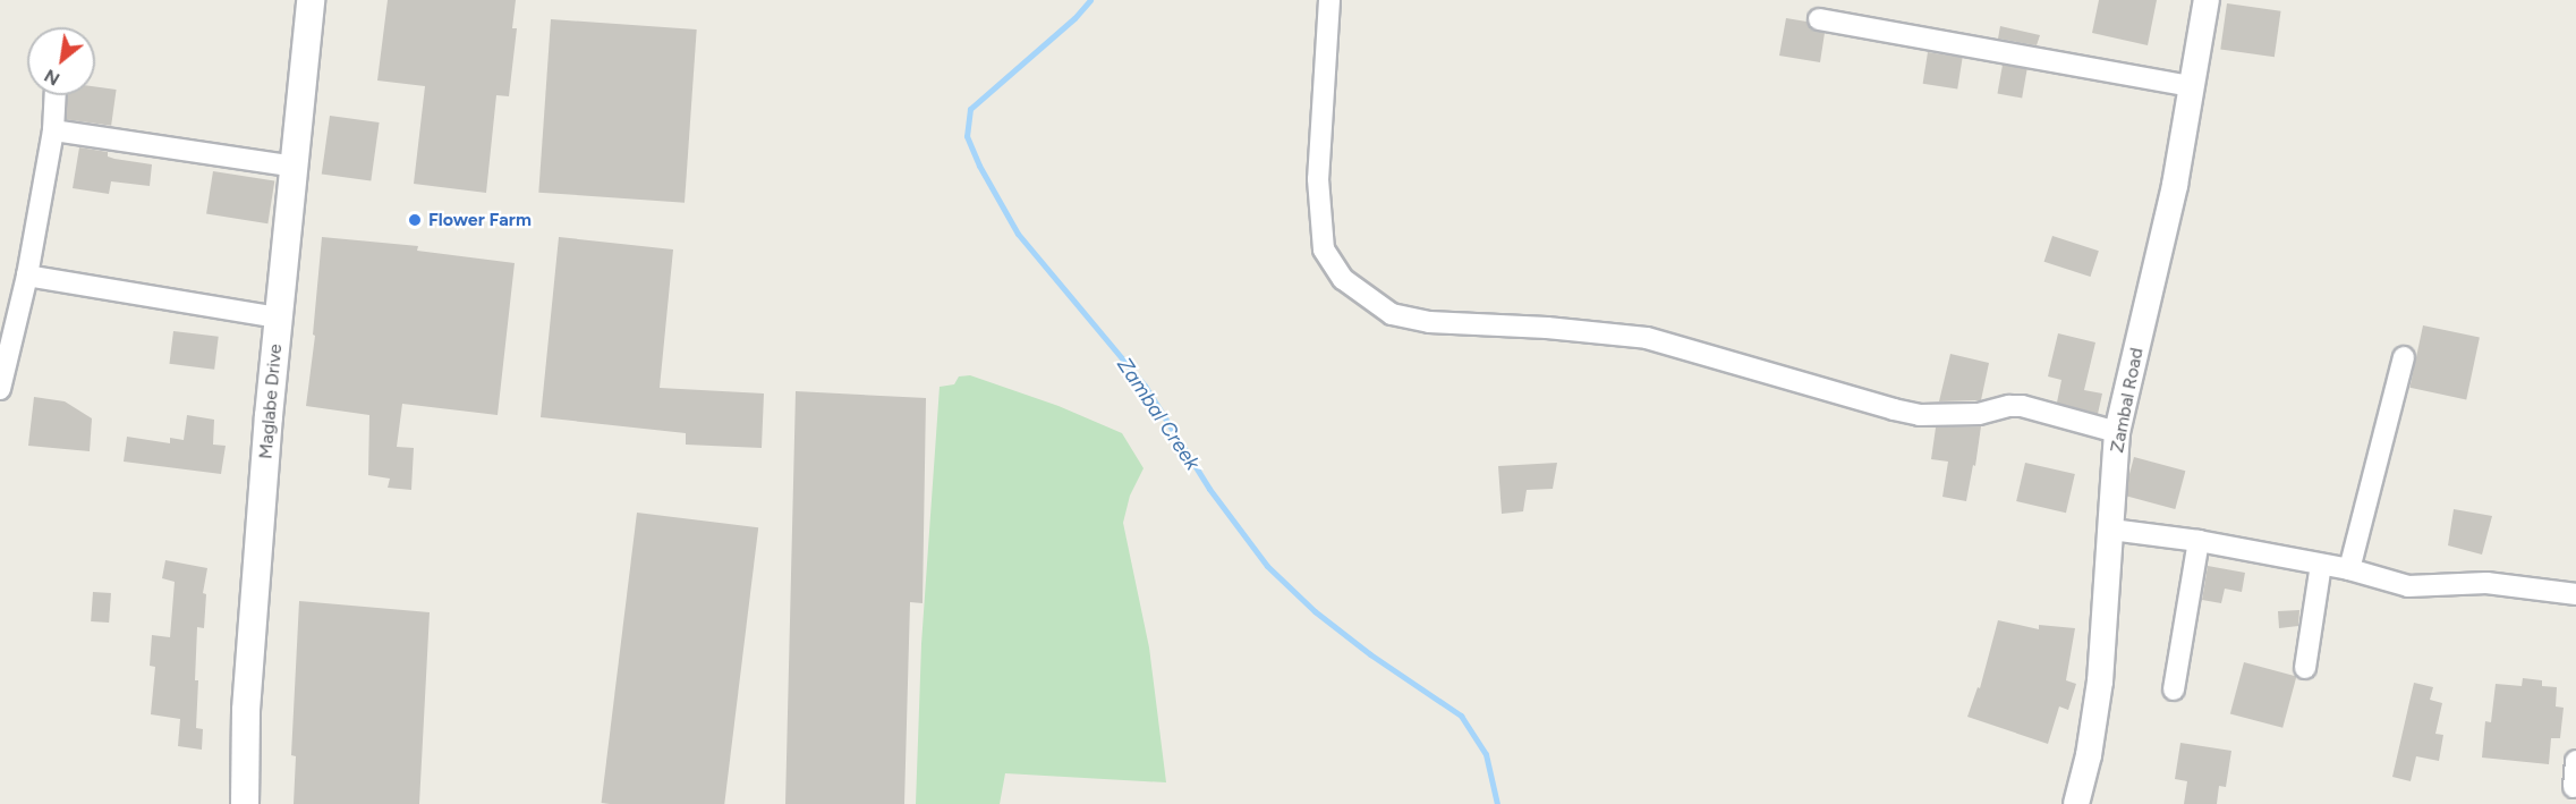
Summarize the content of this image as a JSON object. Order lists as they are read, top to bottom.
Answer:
{
  "streets": {
    "main road": ["Maglabe Drive"],
    "street": ["Zambal Road"]
  },
  "water": ["Zambal Creek"],
  "places": ["Flower Farm"],
  "north": "bottom left"
}
